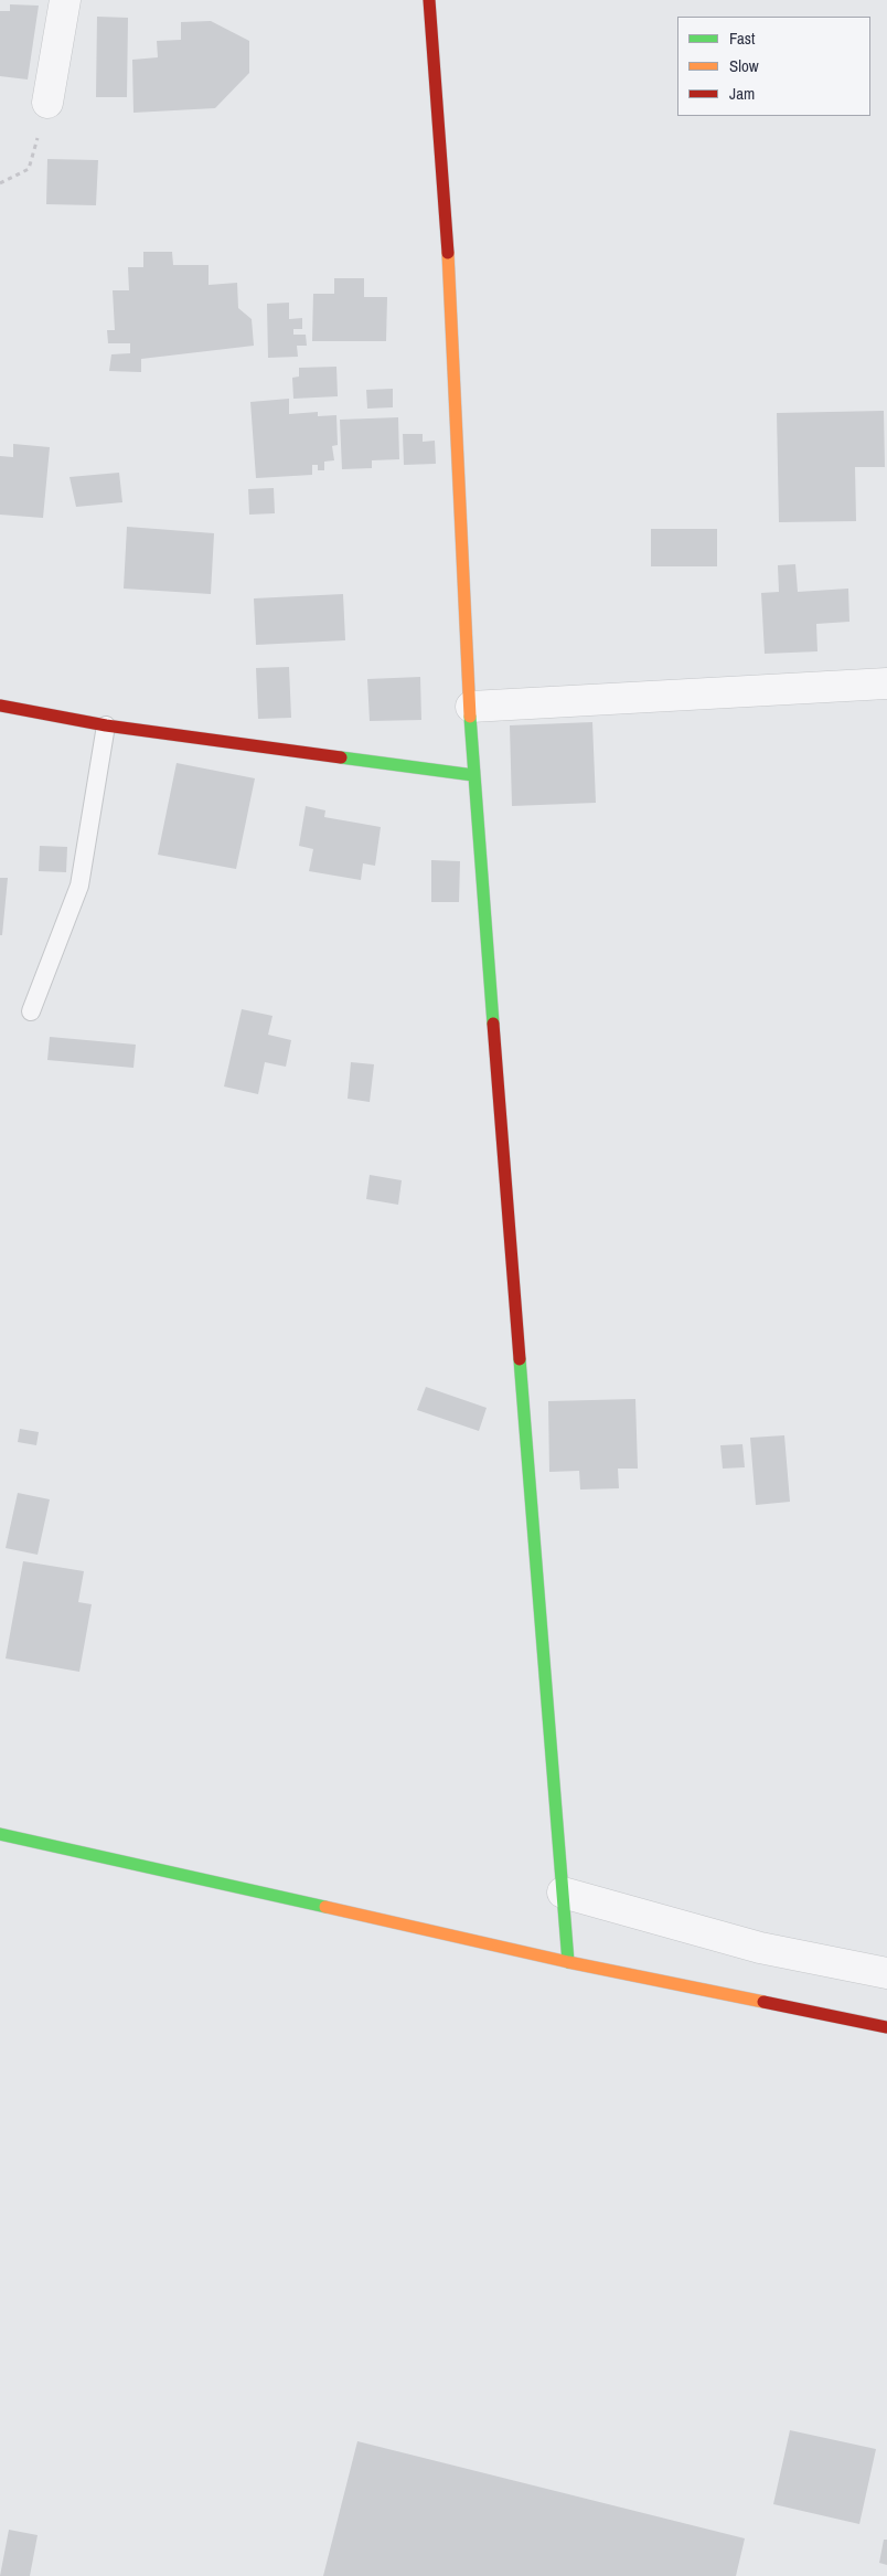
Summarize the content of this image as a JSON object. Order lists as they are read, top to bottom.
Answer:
{
  "legend": ["Fast", "Slow", "Jam"]
}
